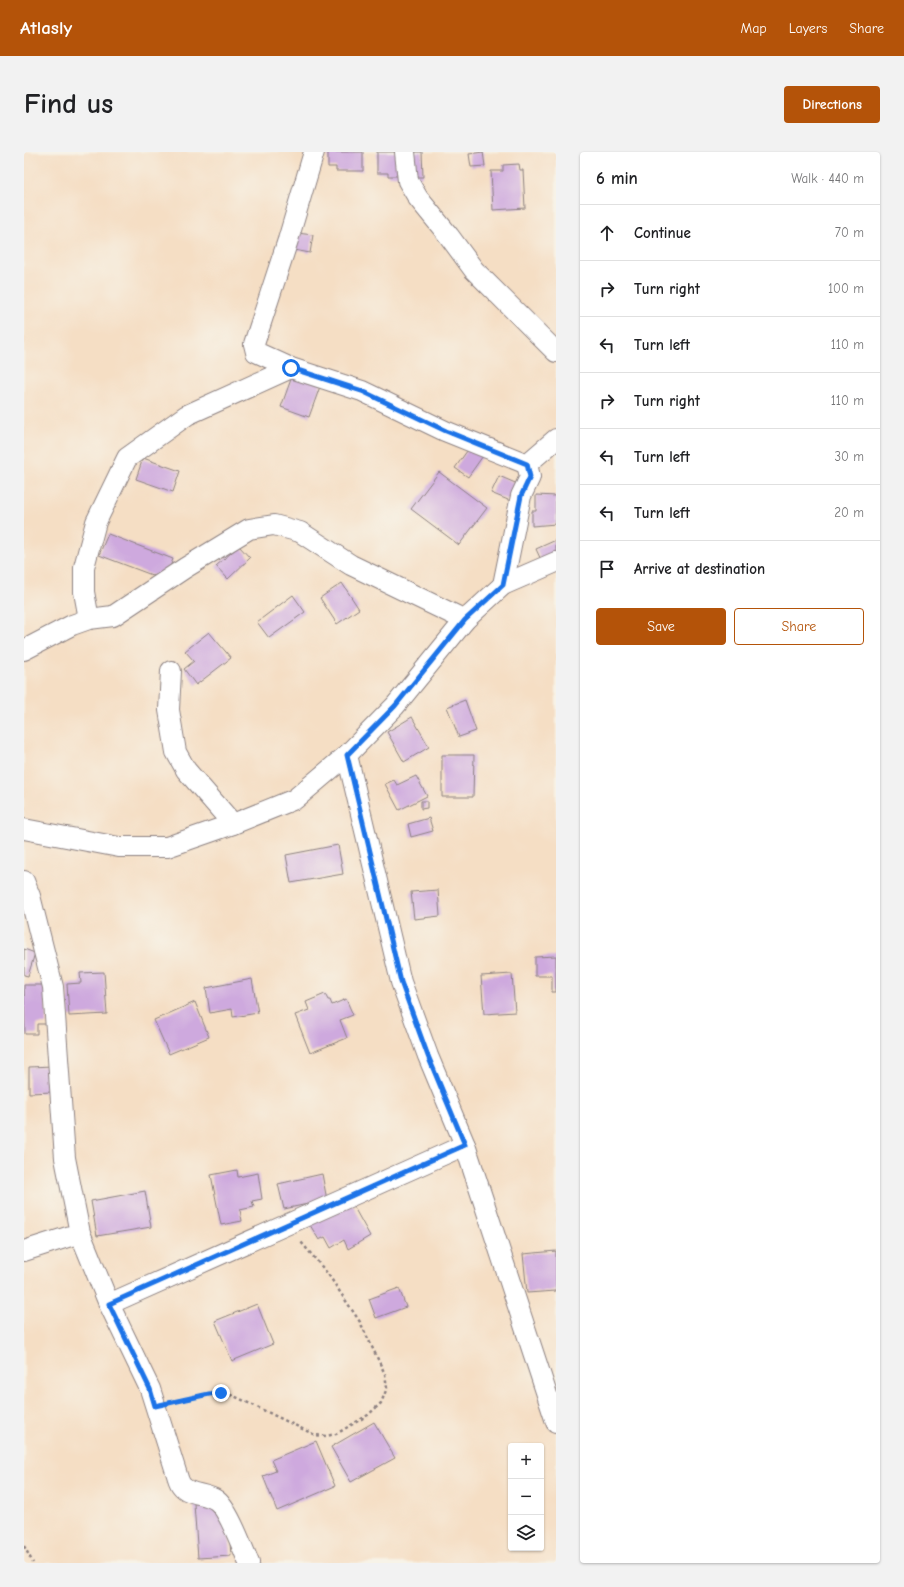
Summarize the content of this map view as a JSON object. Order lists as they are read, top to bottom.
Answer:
{
  "page": {
    "header": "Atlasly",
    "nav": ["Map", "Layers", "Share"],
    "buttons": [
      "Directions",
      ["Save", "Share"]
    ],
    "title": "Find us",
    "heading": ["6 min", "Walk · 440 m"],
    "list": [
      ["Continue", "70 m"],
      ["Turn right", "100 m"],
      ["Turn left", "110 m"],
      ["Turn right", "110 m"],
      ["Turn left", "30 m"],
      ["Turn left", "20 m"],
      "Arrive at destination"
    ],
    "map_buttons": ["+", "−"]
  }
}
